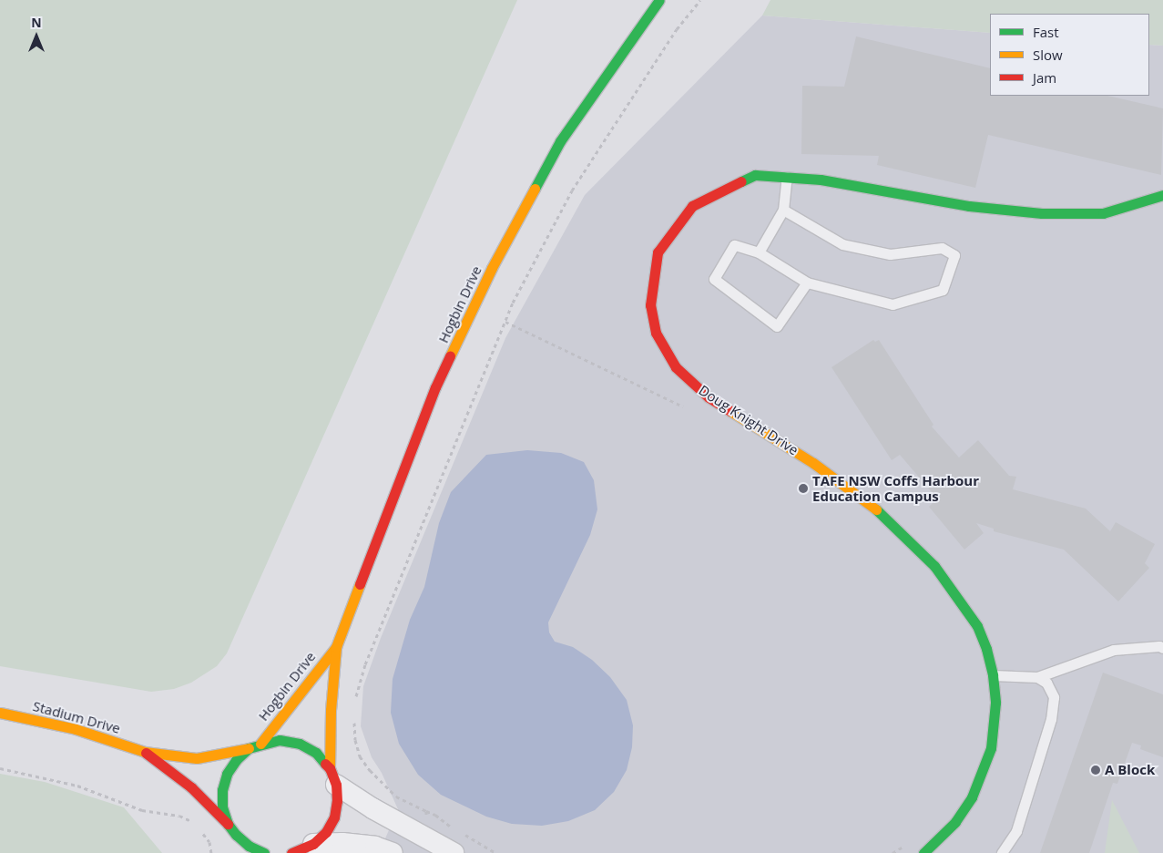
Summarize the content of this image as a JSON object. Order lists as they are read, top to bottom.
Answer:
{
  "streets": {
    "main road": ["Hogbin Drive", "Doug Knight Drive", "Stadium Drive"]
  },
  "places": ["TAFE NSW Coffs Harbour Education Campus", "A Block"],
  "legend": ["Fast", "Slow", "Jam"],
  "north": "top"
}
